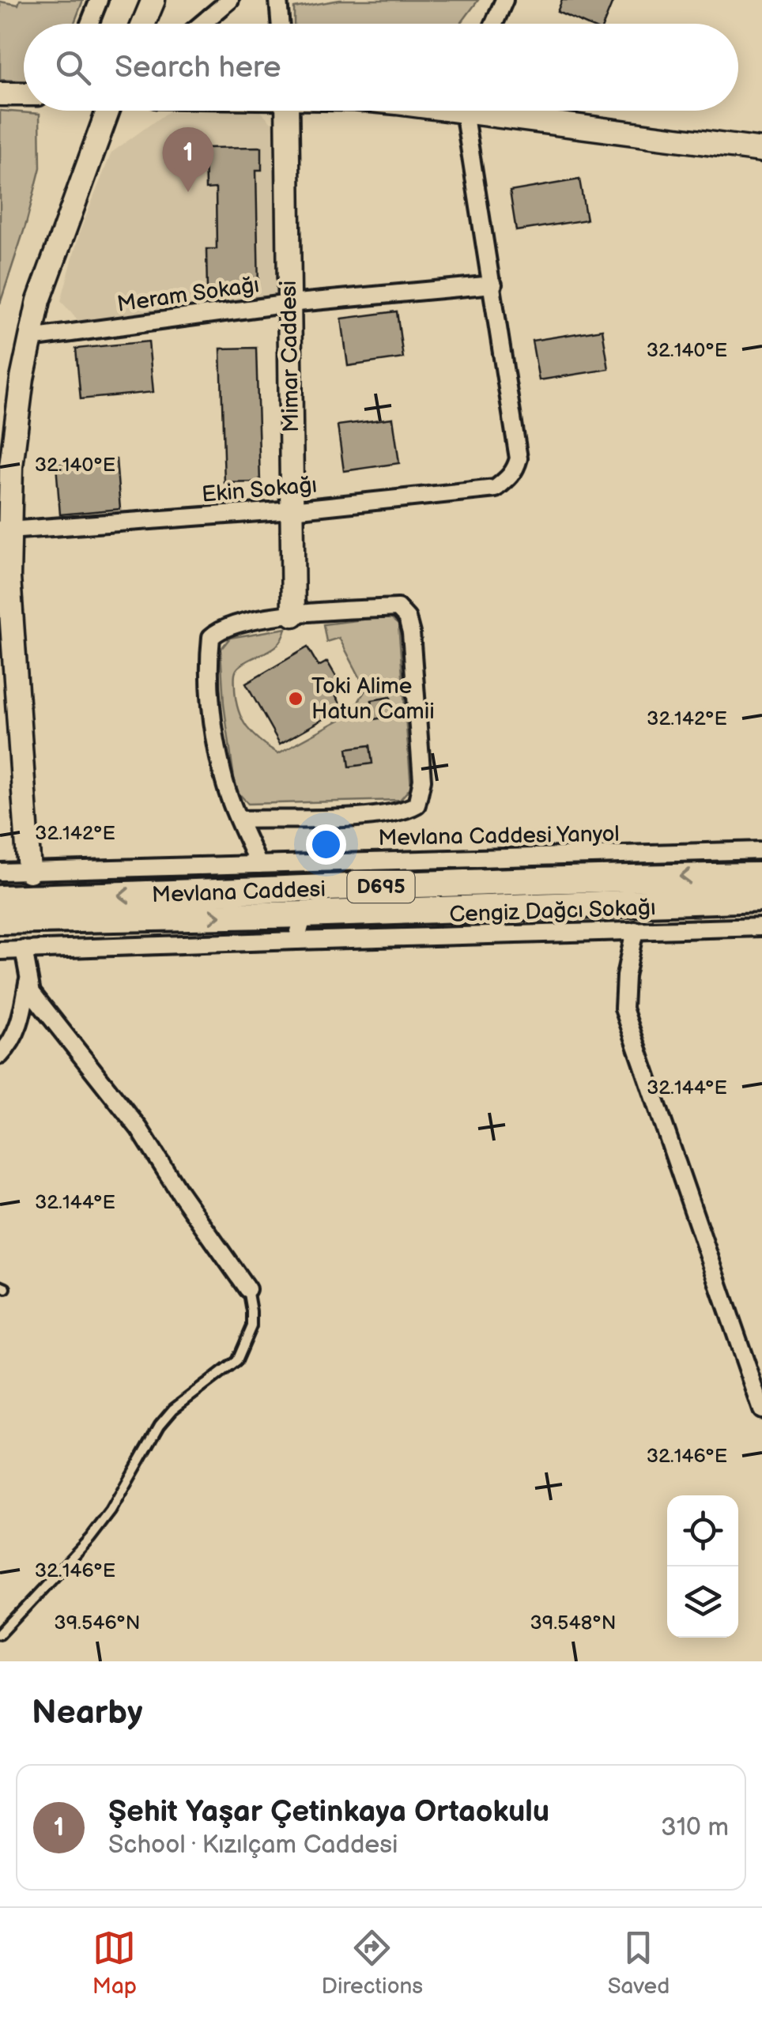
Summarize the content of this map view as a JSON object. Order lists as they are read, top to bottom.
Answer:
{
  "streets": {
    "main road": ["D695", "Mevlana Caddesi"],
    "street": [
      "Meram Sokağı",
      "Mimar Caddesi",
      "Ekin Sokağı",
      "Mevlana Caddesi Yanyol",
      "Cengiz Dağcı Sokağı"
    ]
  },
  "crossings": [
    ["Meram Sokağı", "Mimar Caddesi"],
    ["Meram Sokağı", "Ekin Sokağı"],
    ["Mimar Caddesi", "Ekin Sokağı"]
  ],
  "places": ["Toki Alime Hatun Camii"],
  "page": {
    "search": "Search here",
    "pins": "1",
    "heading": "Nearby",
    "list": [
      {
        "mark": "1",
        "name": "Şehit Yaşar Çetinkaya Ortaokulu",
        "note": "School · Kızılçam Caddesi",
        "value": "310 m"
      }
    ],
    "nav": ["Map", "Directions", "Saved"]
  },
  "coordinates": [
    "32.140°E",
    "32.142°E",
    "32.144°E",
    "32.146°E",
    "39.546°N",
    "39.548°N"
  ]
}
